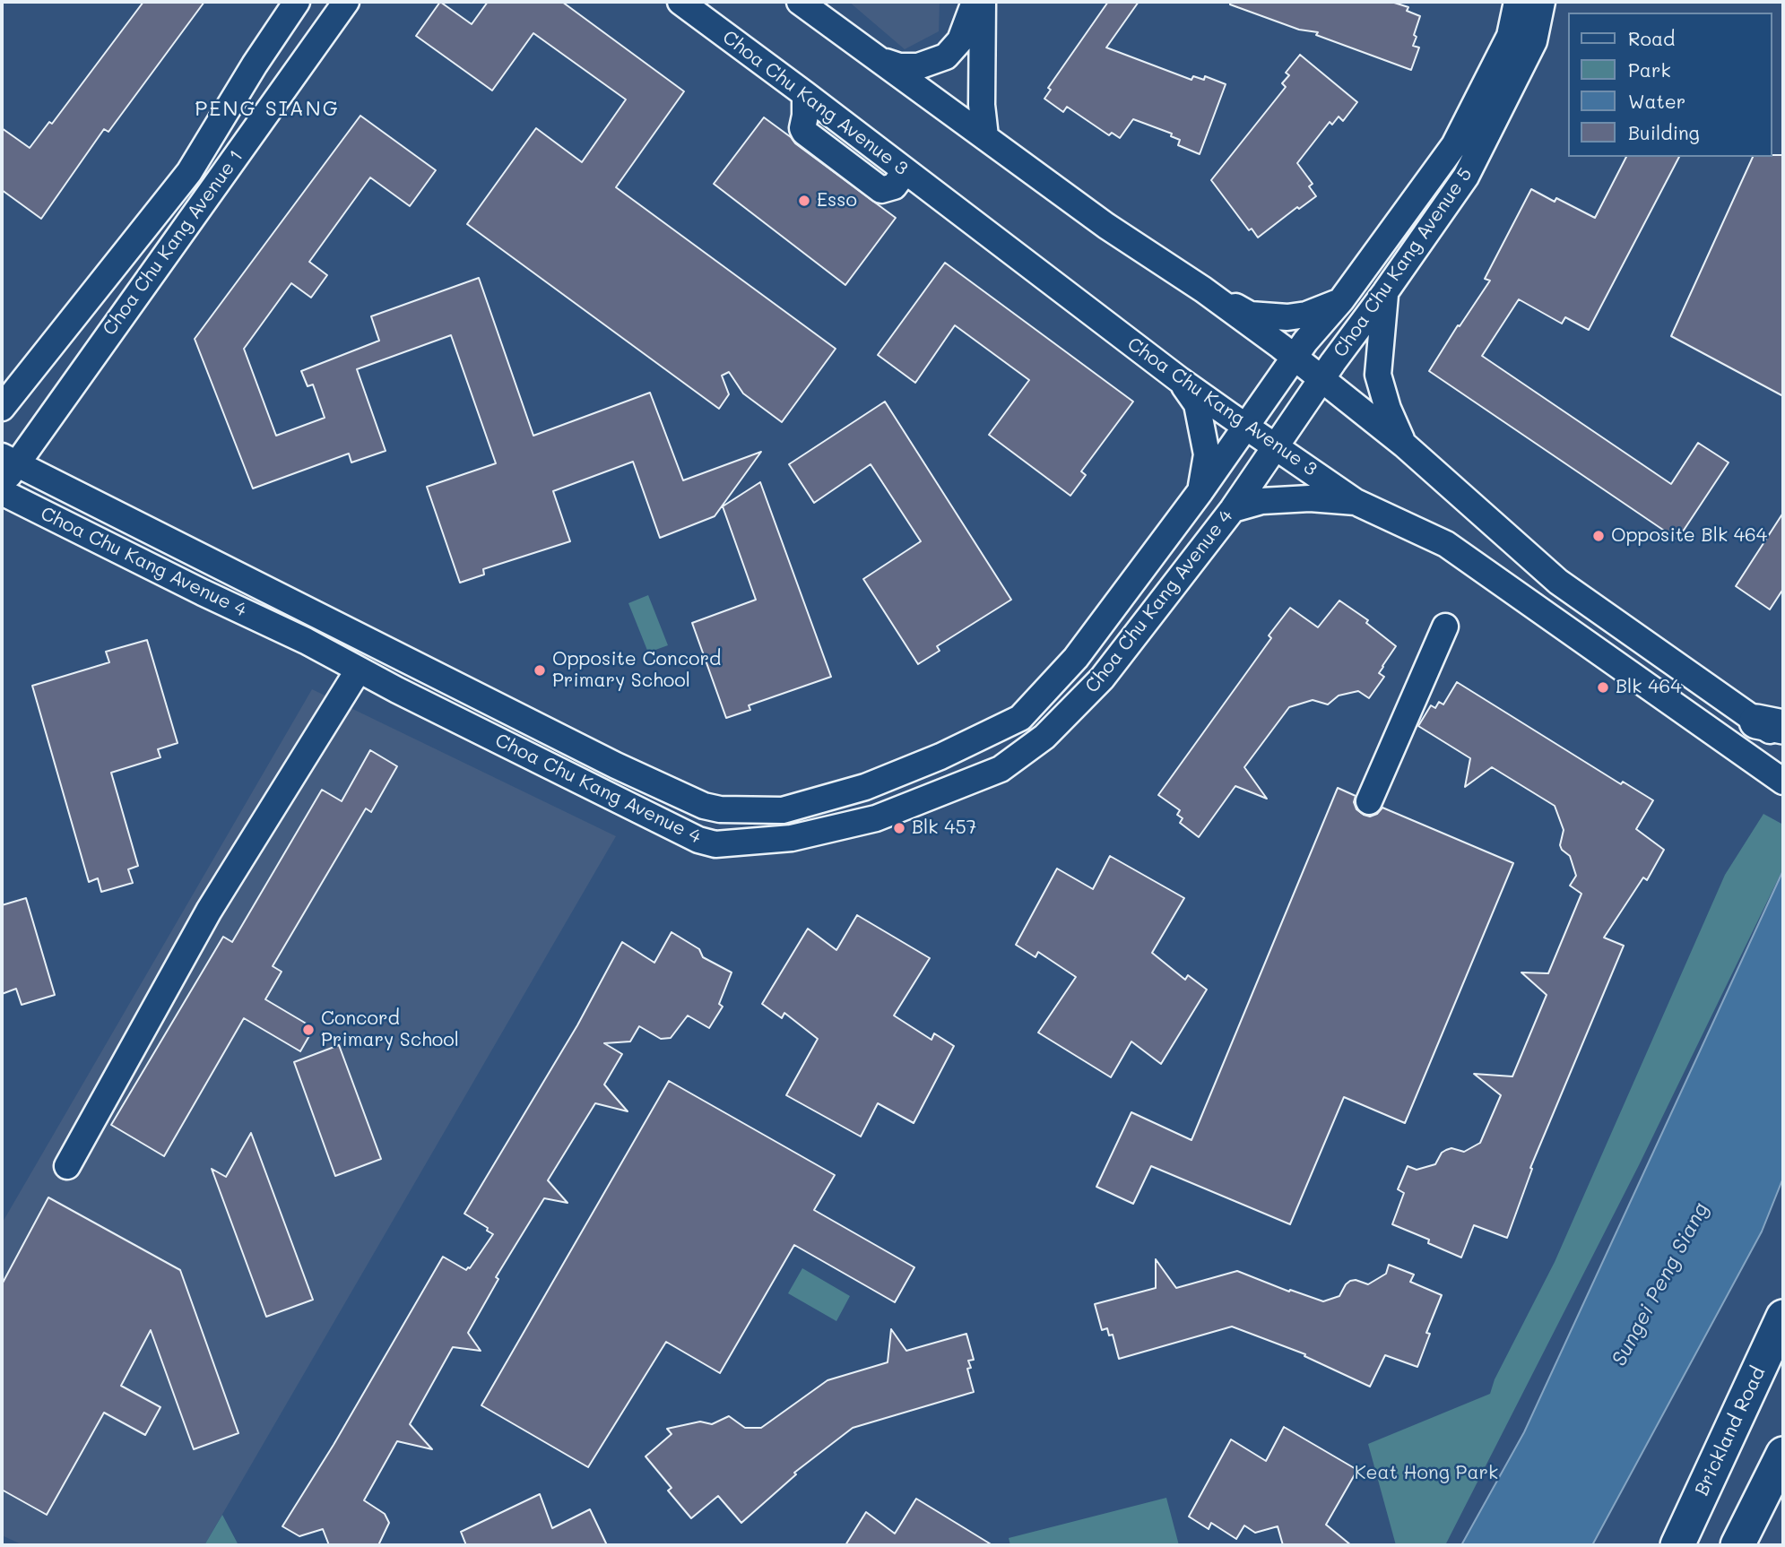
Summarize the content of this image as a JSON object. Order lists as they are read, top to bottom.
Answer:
{
  "streets": {
    "main road": ["Brickland Road"],
    "street": [
      "Choa Chu Kang Avenue 3",
      "Choa Chu Kang Avenue 1",
      "Choa Chu Kang Avenue 5",
      "Choa Chu Kang Avenue 4"
    ]
  },
  "crossings": [
    ["Choa Chu Kang Avenue 3", "Choa Chu Kang Avenue 5"],
    ["Choa Chu Kang Avenue 3", "Choa Chu Kang Avenue 4"],
    ["Choa Chu Kang Avenue 1", "Choa Chu Kang Avenue 4"],
    ["Choa Chu Kang Avenue 5", "Choa Chu Kang Avenue 4"]
  ],
  "districts": ["PENG SIANG"],
  "water": ["Sungei Peng Siang"],
  "parks": ["Keat Hong Park"],
  "places": [
    "Esso",
    "Opposite Blk 464",
    "Opposite Concord Primary School",
    "Blk 464",
    "Blk 457",
    "Concord Primary School"
  ],
  "legend": [
    "Road",
    "Park",
    "Water",
    "Building"
  ]
}
